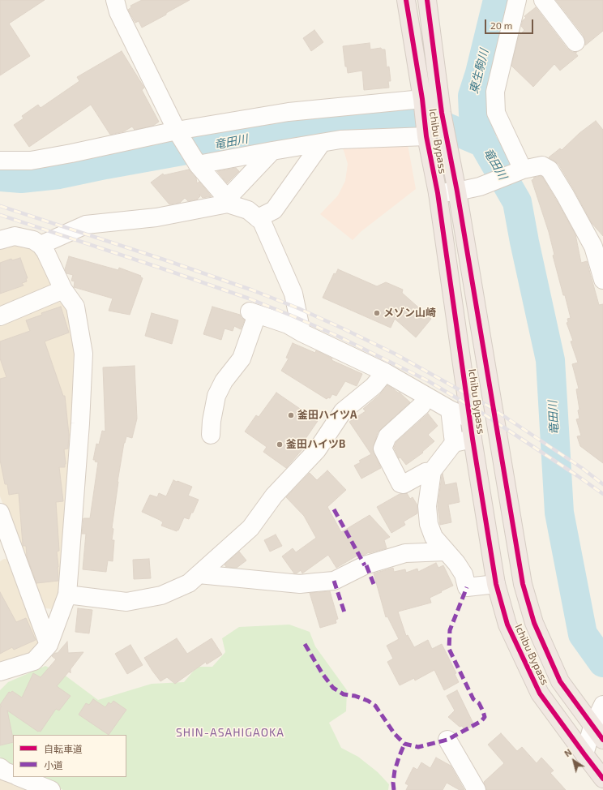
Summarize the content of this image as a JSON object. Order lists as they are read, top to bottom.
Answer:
{
  "streets": {
    "highway": ["Ichibu Bypass"]
  },
  "districts": ["SHIN-ASAHIGAOKA"],
  "water": ["東生駒川", "竜田川"],
  "places": ["メゾン山崎", "釜田ハイツA", "釜田ハイツB"],
  "legend": ["自転車道", "小道"],
  "scale_bar": "20 m",
  "north": "top left"
}
